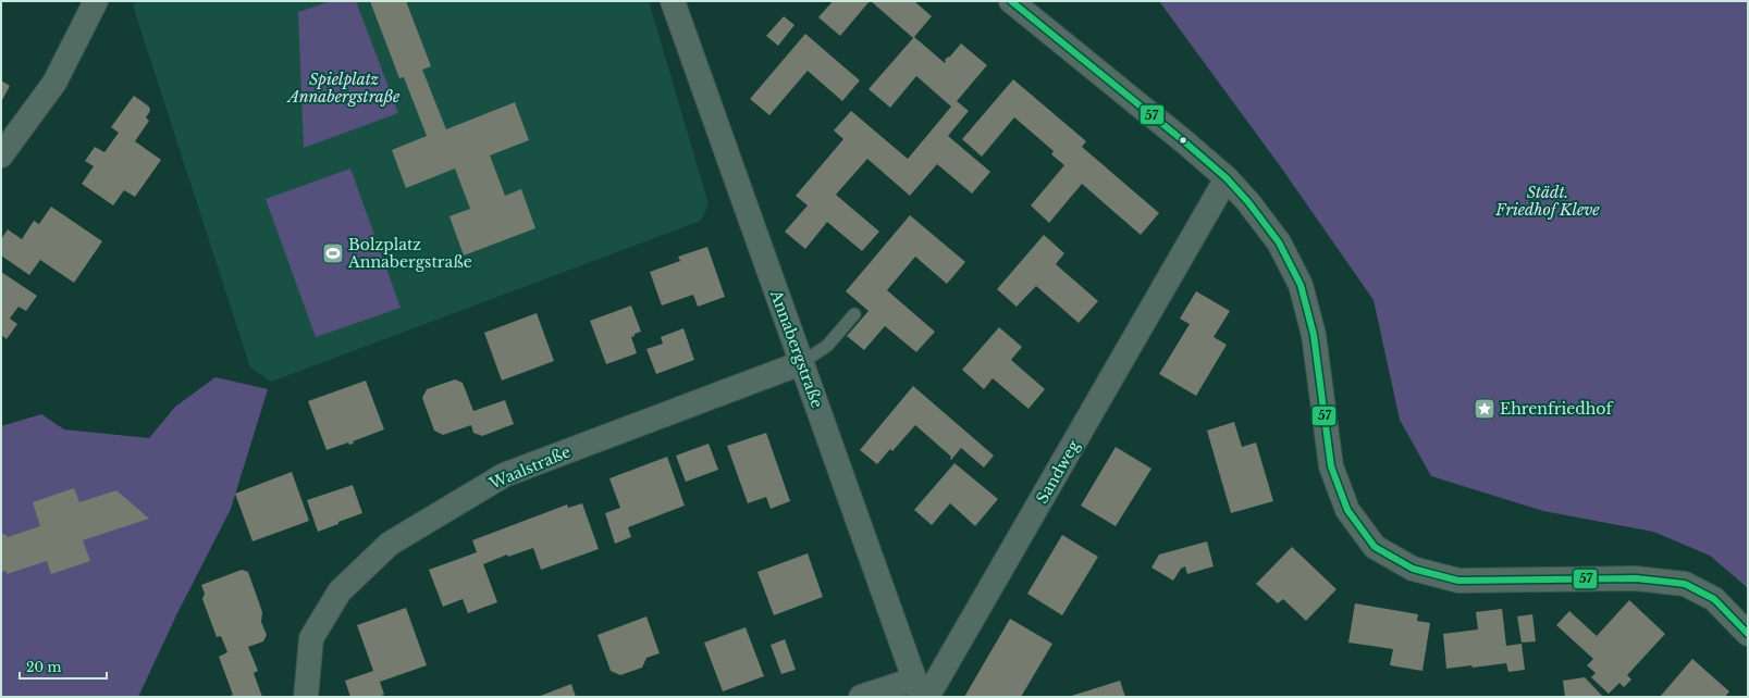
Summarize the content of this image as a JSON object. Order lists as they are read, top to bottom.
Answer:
{
  "streets": {
    "street": ["Annabergstraße", "Waalstraße", "Sandweg"]
  },
  "crossings": [
    ["Annabergstraße", "Waalstraße"],
    ["Annabergstraße", "Sandweg"]
  ],
  "parks": ["Spielplatz Annabergstraße", "Städt. Friedhof Kleve"],
  "places": {
    "sports": ["Bolzplatz Annabergstraße"],
    "place": ["Ehrenfriedhof"]
  },
  "lines": ["transit line 57"],
  "scale_bar": "20 m"
}
